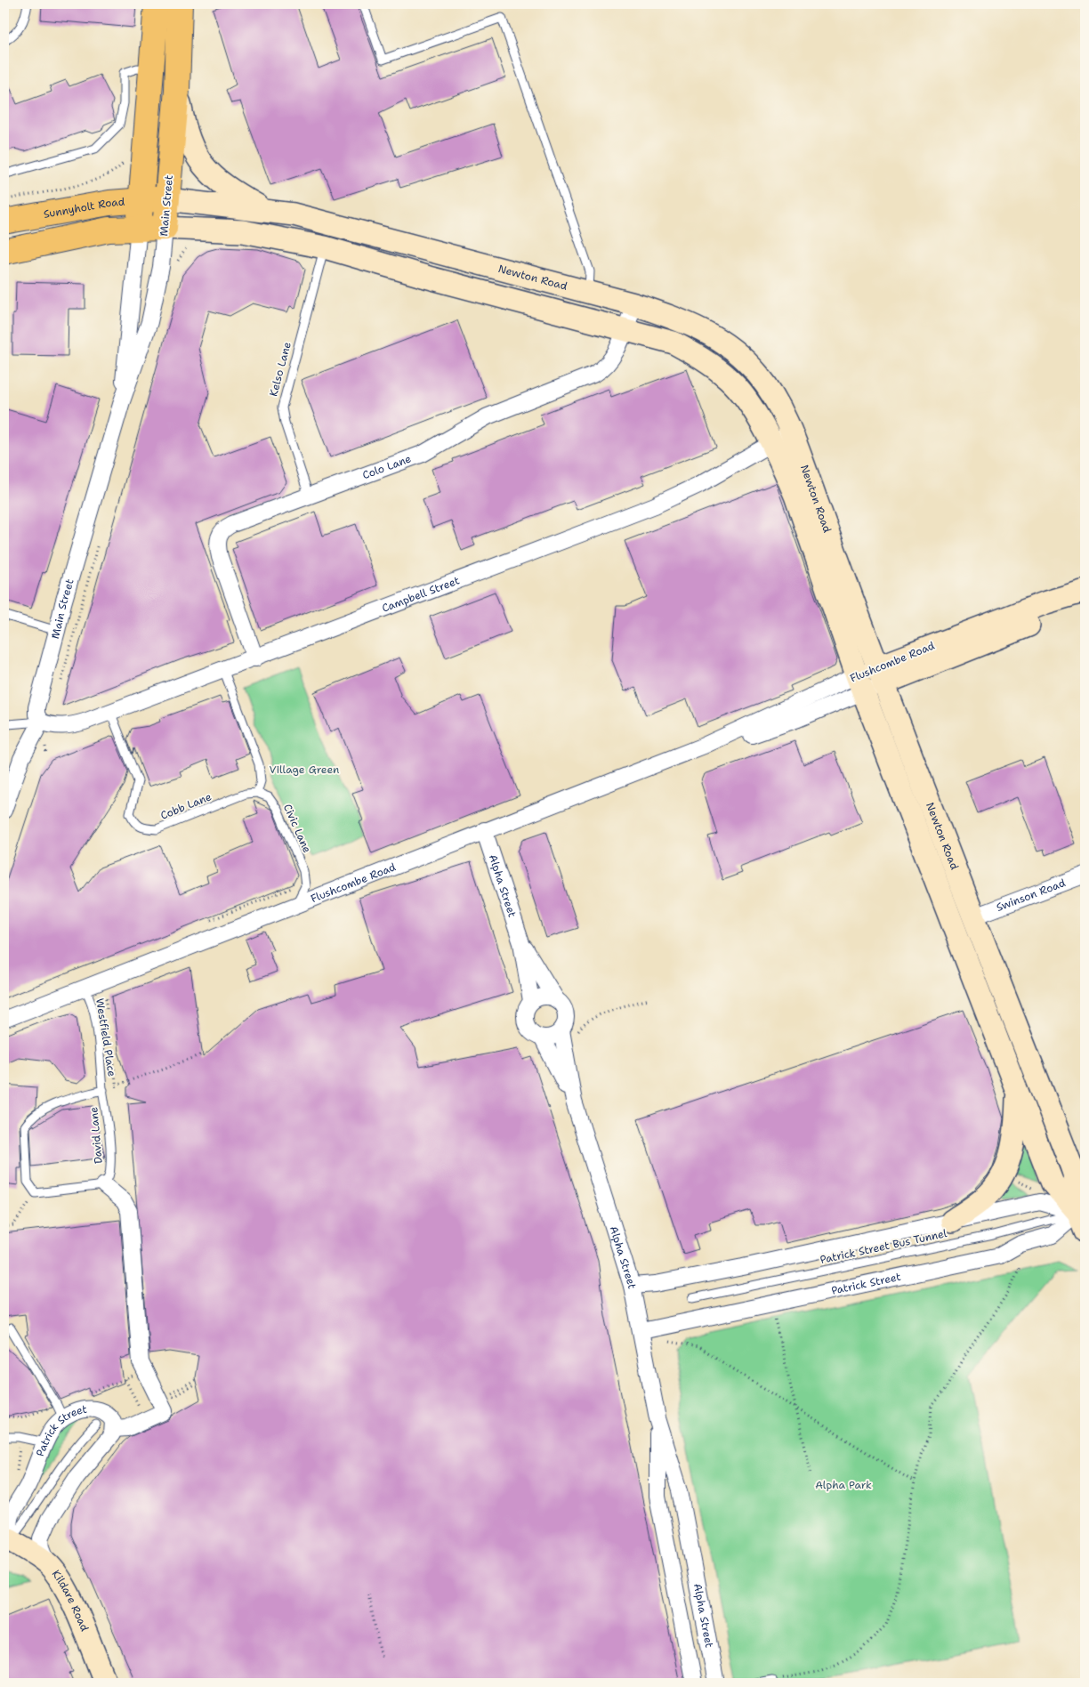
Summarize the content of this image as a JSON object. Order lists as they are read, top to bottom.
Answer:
{
  "streets": {
    "main road": [
      "Main Street",
      "Sunnyholt Road",
      "Newton Road",
      "Flushcombe Road",
      "Kildare Road"
    ],
    "street": [
      "Colo Lane",
      "Campbell Street",
      "Alpha Street",
      "Swinson Road",
      "Patrick Street"
    ],
    "lane": [
      "Kelso Lane",
      "Cobb Lane",
      "Civic Lane",
      "Westfield Place",
      "David Lane",
      "Patrick Street Bus Tunnel"
    ]
  },
  "crossings": [
    ["Main Street", "Sunnyholt Road"],
    ["Main Street", "Newton Road"],
    ["Main Street", "Campbell Street"],
    ["Sunnyholt Road", "Newton Road"],
    ["Newton Road", "Kelso Lane"],
    ["Newton Road", "Colo Lane"],
    ["Newton Road", "Campbell Street"],
    ["Newton Road", "Flushcombe Road"],
    ["Newton Road", "Swinson Road"],
    ["Newton Road", "Patrick Street Bus Tunnel"],
    ["Newton Road", "Patrick Street"],
    ["Kelso Lane", "Colo Lane"],
    ["Colo Lane", "Campbell Street"],
    ["Campbell Street", "Cobb Lane"],
    ["Flushcombe Road", "Civic Lane"],
    ["Flushcombe Road", "Alpha Street"],
    ["Flushcombe Road", "Westfield Place"],
    ["Cobb Lane", "Civic Lane"],
    ["Alpha Street", "Patrick Street"],
    ["Westfield Place", "David Lane"],
    ["Patrick Street Bus Tunnel", "Patrick Street"],
    ["Patrick Street", "Kildare Road"]
  ],
  "parks": ["Village Green", "Alpha Park"]
}
